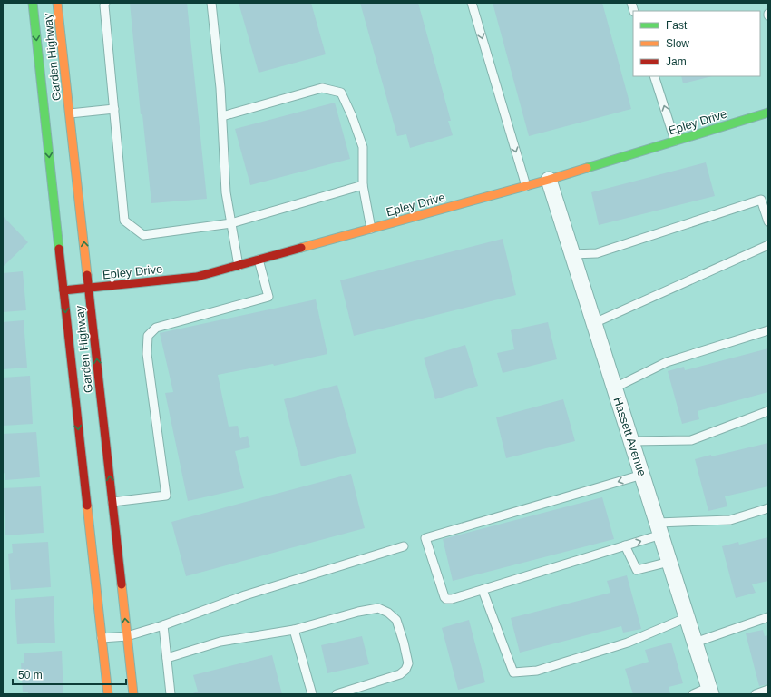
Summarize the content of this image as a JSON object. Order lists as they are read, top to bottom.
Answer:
{
  "streets": {
    "main road": ["Garden Highway", "Epley Drive"],
    "street": ["Hassett Avenue"]
  },
  "crossings": [
    ["Garden Highway", "Epley Drive"],
    ["Epley Drive", "Hassett Avenue"]
  ],
  "legend": ["Fast", "Slow", "Jam"],
  "scale_bar": "50 m"
}
